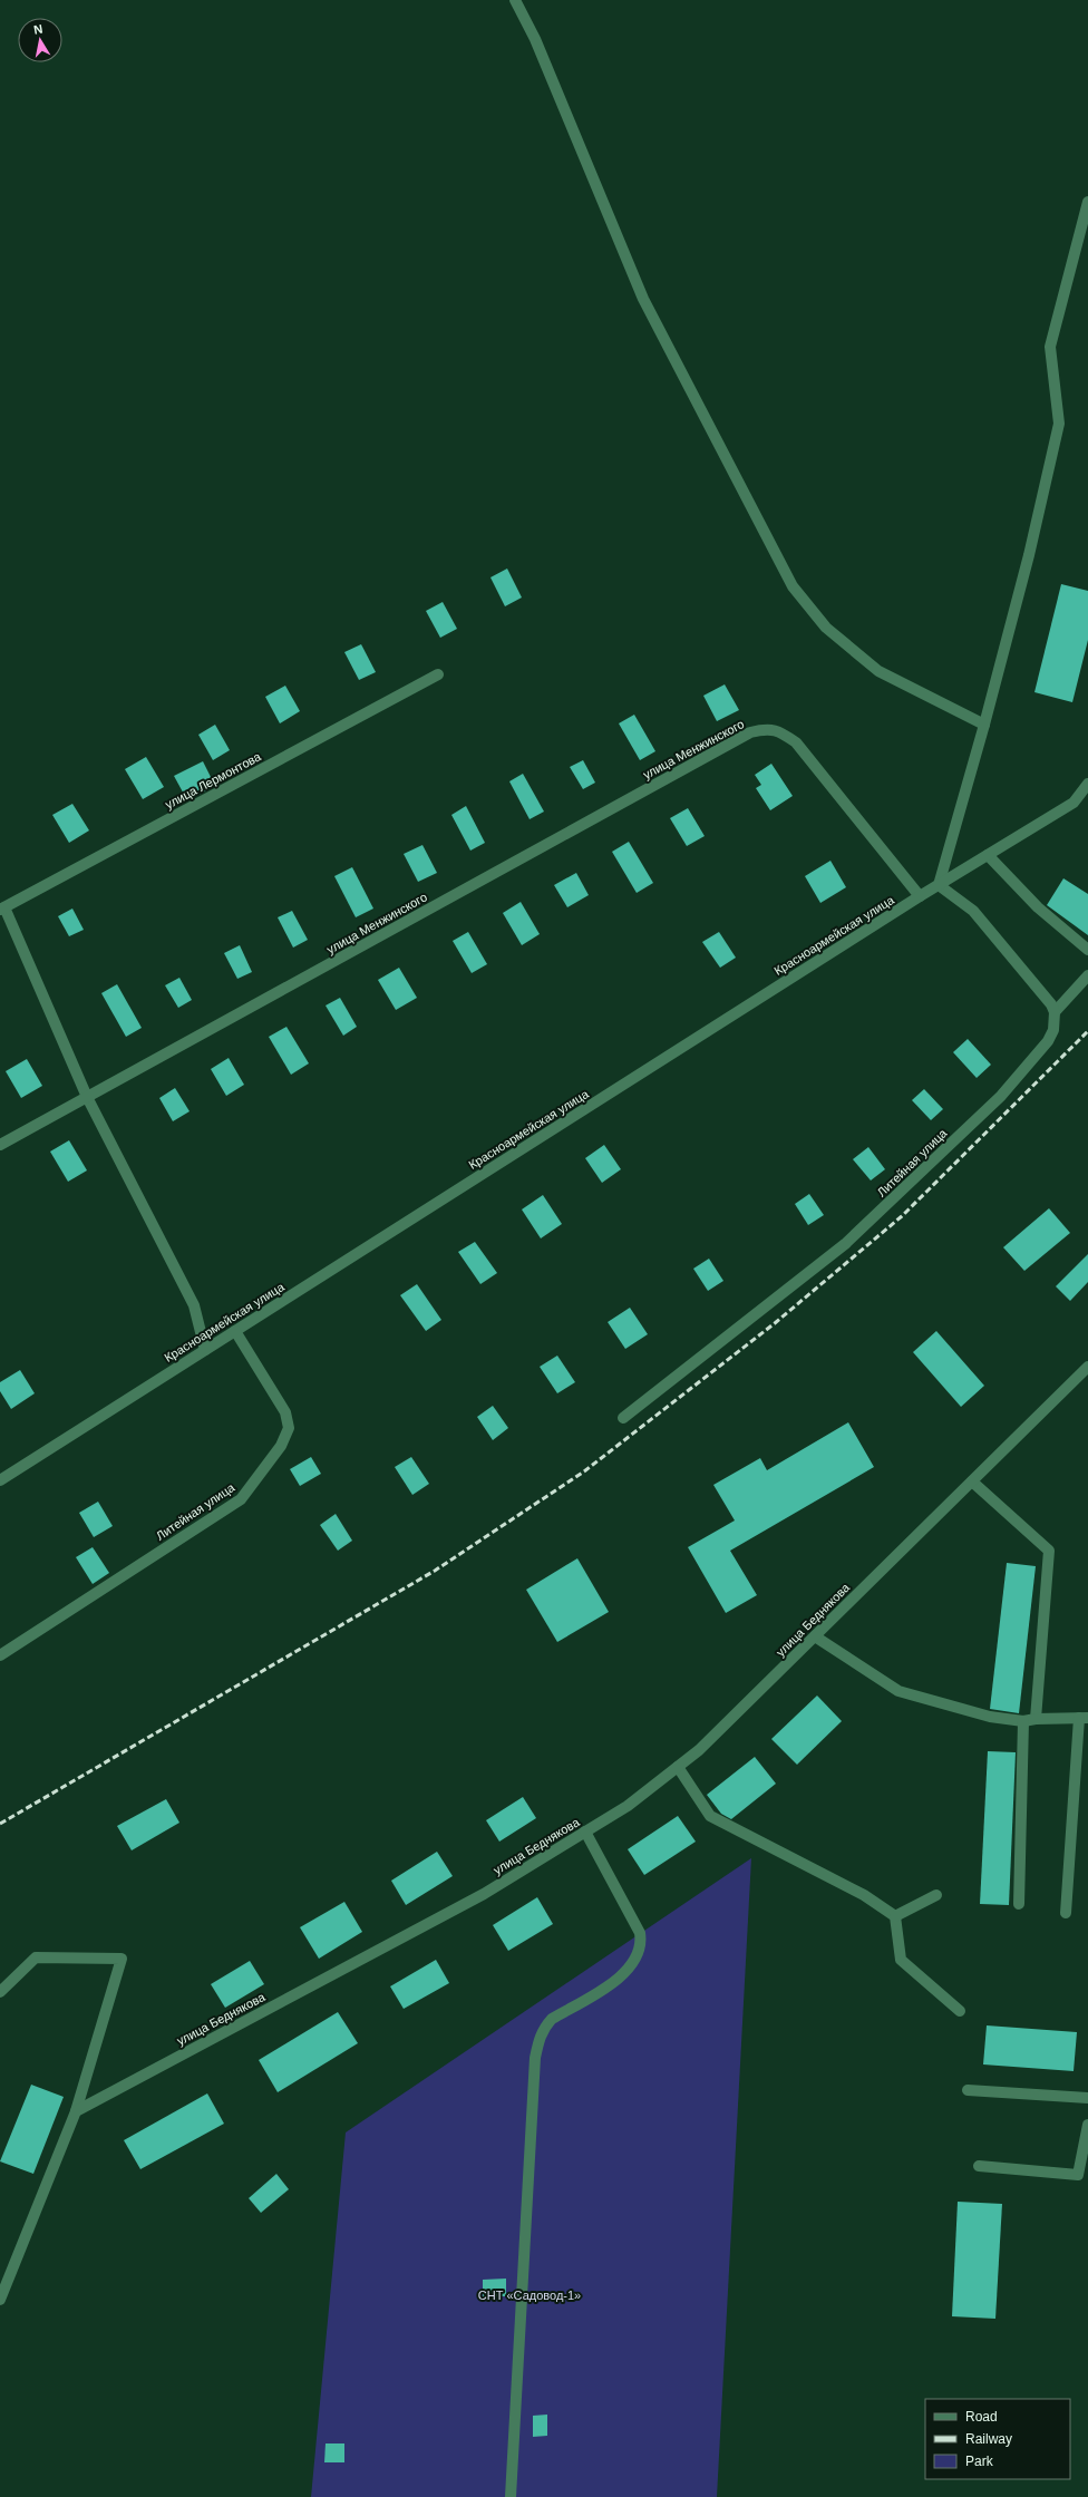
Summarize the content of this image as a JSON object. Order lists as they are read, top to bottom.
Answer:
{
  "streets": {
    "street": [
      "улица Менжинского",
      "улица Лермонтова",
      "Красноармейская улица",
      "Литейная улица",
      "улица Беднякова"
    ]
  },
  "crossings": [
    ["улица Менжинского", "Красноармейская улица"],
    ["Красноармейская улица", "Литейная улица"]
  ],
  "parks": ["СНТ «Садовод-1»"],
  "legend": ["Road", "Railway", "Park"],
  "north": "top"
}
